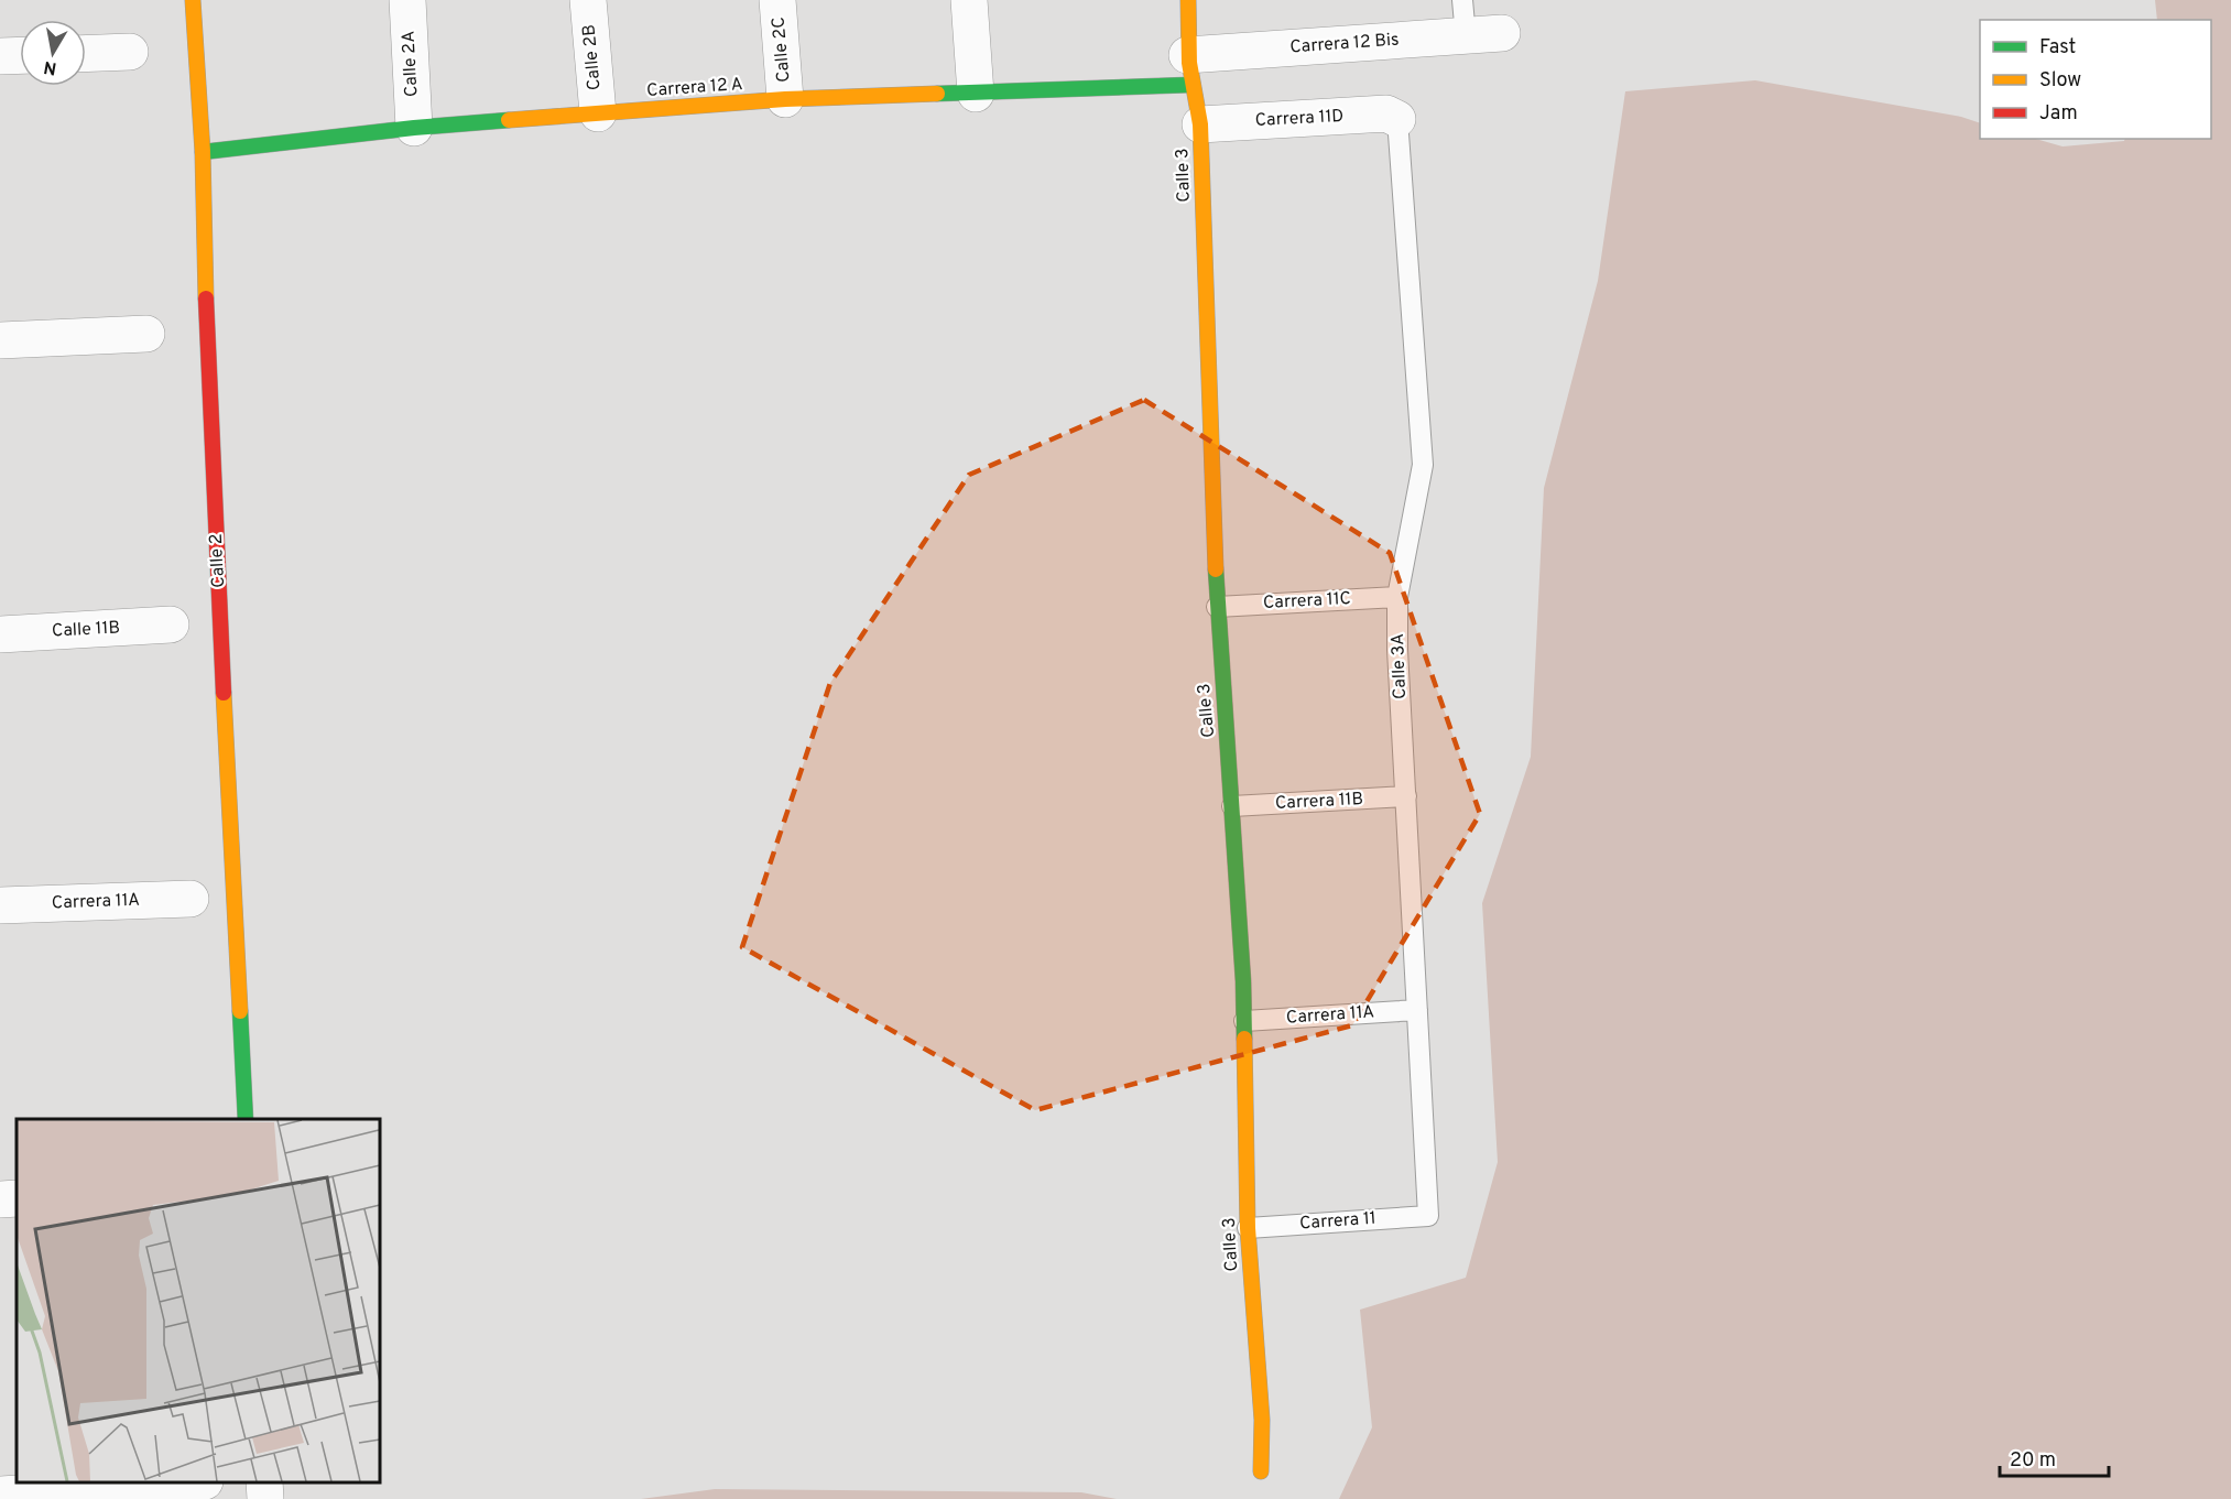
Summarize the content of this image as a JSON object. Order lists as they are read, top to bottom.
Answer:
{
  "streets": {
    "street": [
      "Carrera 12 Bis",
      "Calle 2C",
      "Calle 2B",
      "Calle 2A",
      "Carrera 12 A",
      "Carrera 11D",
      "Calle 3",
      "Calle 2",
      "Calle 11B",
      "Carrera 11A"
    ],
    "lane": [
      "Carrera 11C",
      "Calle 3A",
      "Carrera 11B",
      "Carrera 11"
    ]
  },
  "crossings": [
    ["Carrera 12 Bis", "Carrera 12 A"],
    ["Carrera 12 Bis", "Calle 3"],
    ["Calle 2C", "Carrera 12 A"],
    ["Calle 2B", "Carrera 12 A"],
    ["Calle 2A", "Carrera 12 A"],
    ["Carrera 12 A", "Calle 3"],
    ["Carrera 12 A", "Calle 2"],
    ["Carrera 11D", "Calle 3"],
    ["Carrera 11D", "Calle 3A"],
    ["Calle 3", "Carrera 11C"],
    ["Calle 3", "Carrera 11B"],
    ["Calle 3", "Carrera 11A"],
    ["Calle 3", "Carrera 11"],
    ["Carrera 11C", "Calle 3A"],
    ["Calle 3A", "Carrera 11B"],
    ["Calle 3A", "Carrera 11A"],
    ["Calle 3A", "Carrera 11"]
  ],
  "legend": ["Fast", "Slow", "Jam"],
  "scale_bar": "20 m",
  "north": "bottom"
}
